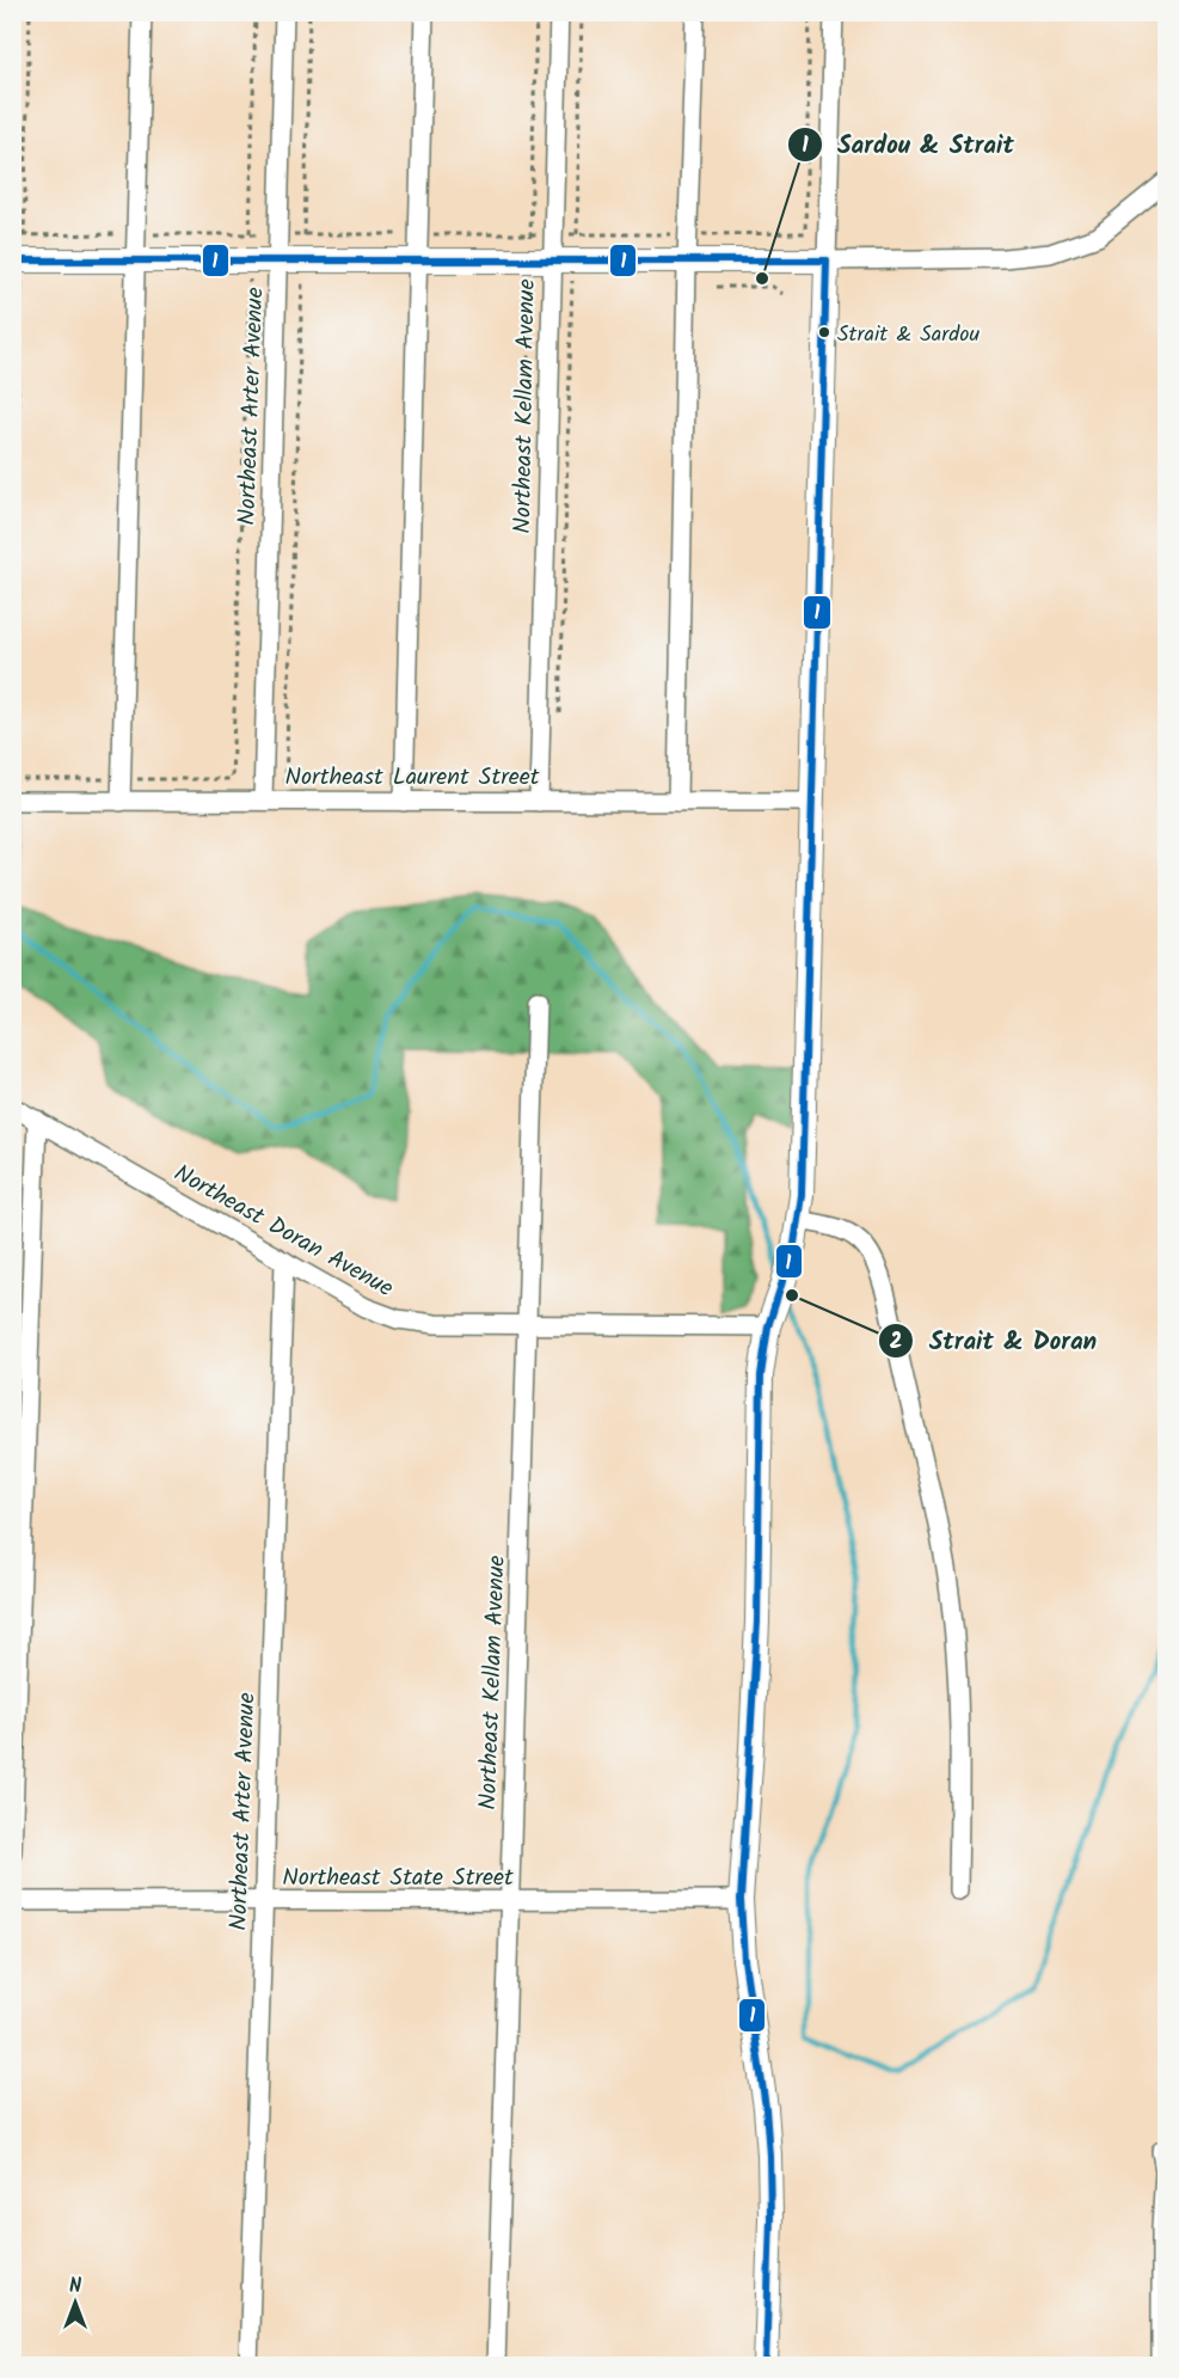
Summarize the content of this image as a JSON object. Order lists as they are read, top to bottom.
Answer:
{
  "streets": {
    "street": [
      "Northeast Arter Avenue",
      "Northeast Kellam Avenue",
      "Northeast Laurent Street",
      "Northeast Doran Avenue",
      "Northeast State Street"
    ]
  },
  "crossings": [
    ["Northeast Arter Avenue", "Northeast Laurent Street"],
    ["Northeast Arter Avenue", "Northeast Doran Avenue"],
    ["Northeast Arter Avenue", "Northeast State Street"],
    ["Northeast Kellam Avenue", "Northeast Laurent Street"],
    ["Northeast Kellam Avenue", "Northeast Doran Avenue"],
    ["Northeast Kellam Avenue", "Northeast State Street"]
  ],
  "places": ["Sardou & Strait", "Strait & Sardou", "Strait & Doran"],
  "lines": ["transit line 1"],
  "north": "top"
}
